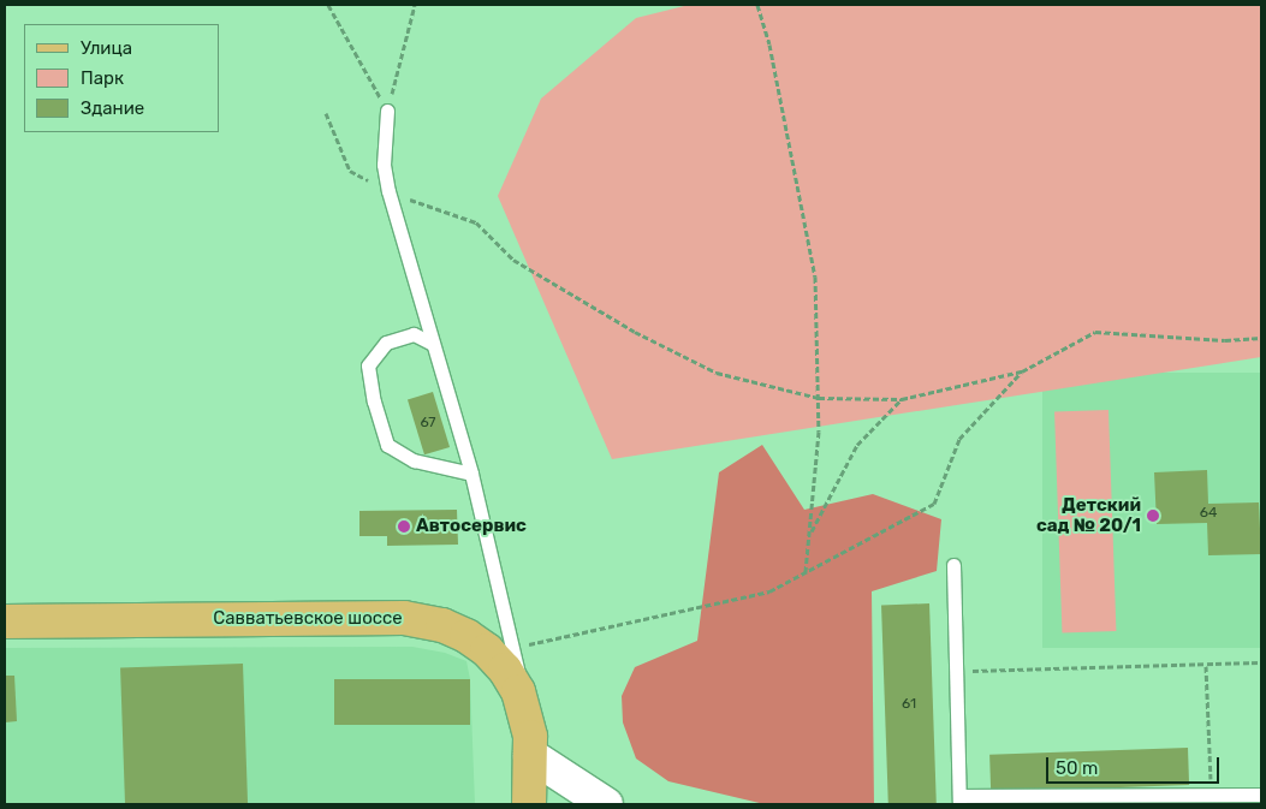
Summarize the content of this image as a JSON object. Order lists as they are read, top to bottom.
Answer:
{
  "streets": {
    "main road": ["Савватьевское шоссе"]
  },
  "places": ["Детский сад № 20/1", "Автосервис"],
  "house_numbers": ["67", "64", "61"],
  "legend": ["Улица", "Парк", "Здание"],
  "scale_bar": "50 m"
}
